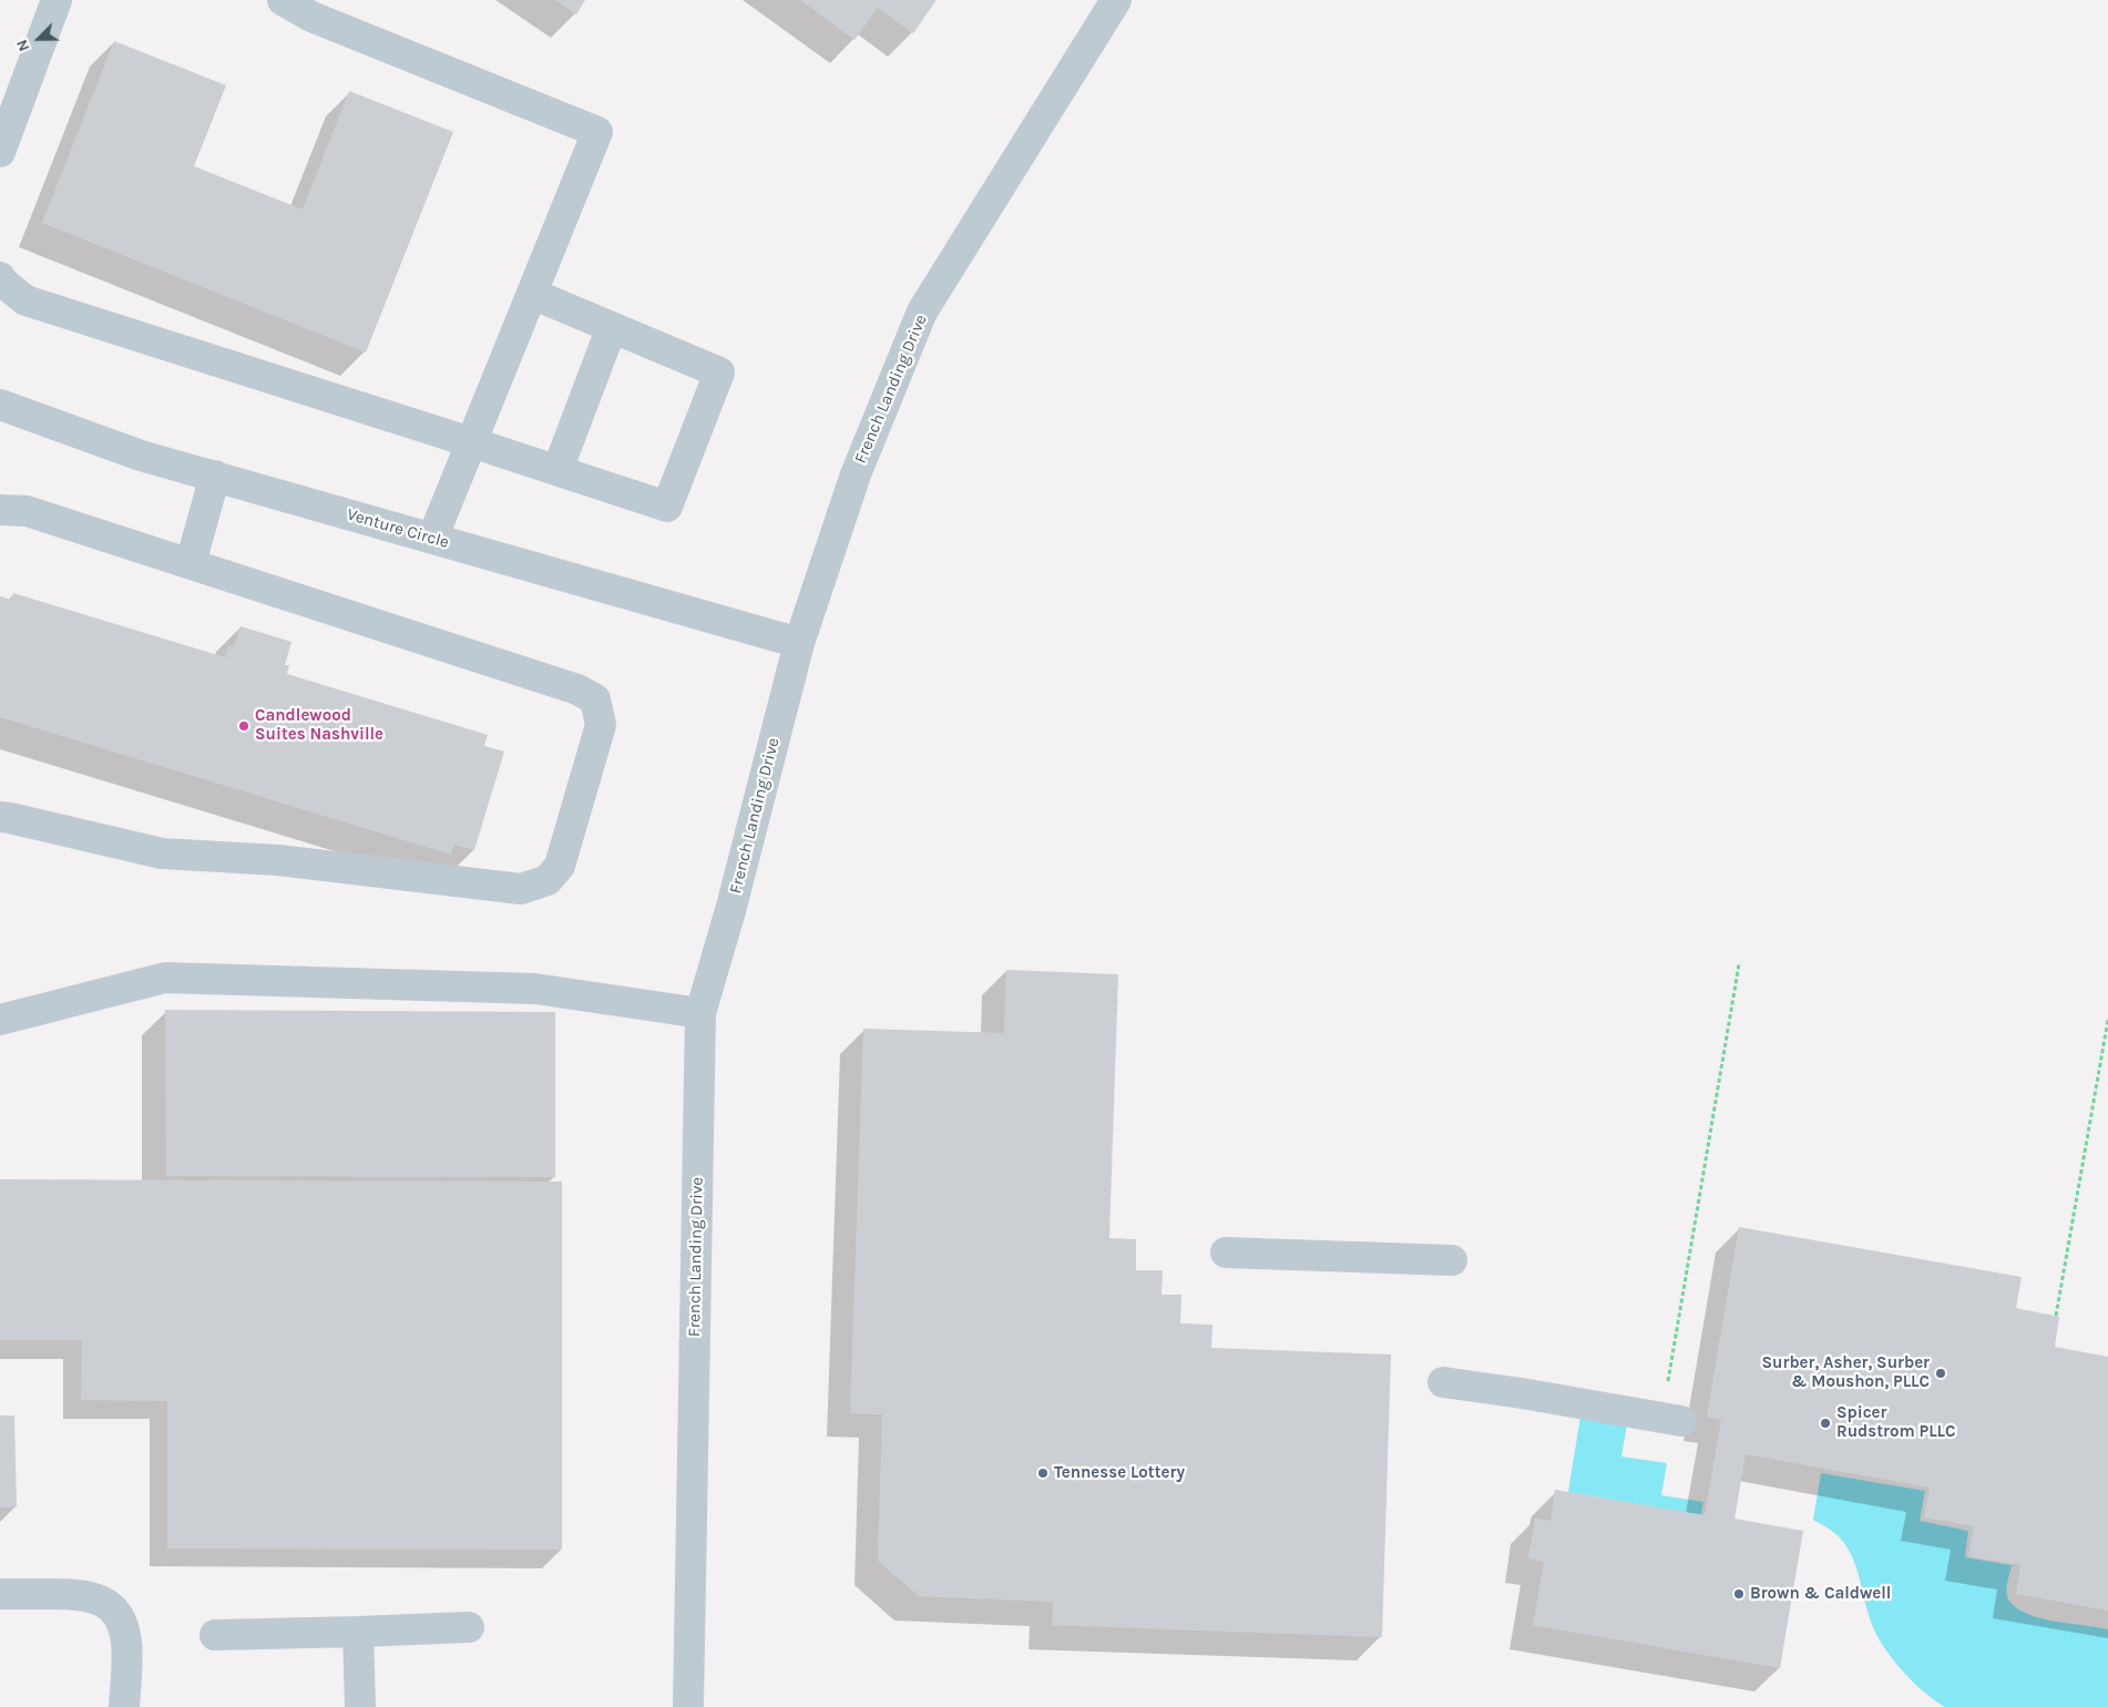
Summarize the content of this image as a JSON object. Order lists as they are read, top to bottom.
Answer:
{
  "streets": {
    "street": ["French Landing Drive", "Venture Circle"]
  },
  "crossings": [
    ["French Landing Drive", "Venture Circle"]
  ],
  "places": [
    "Candlewood Suites Nashville",
    "Surber, Asher, Surber & Moushon, PLLC",
    "Spicer Rudstrom PLLC",
    "Tennesse Lottery",
    "Brown & Caldwell"
  ],
  "north": "bottom left"
}
